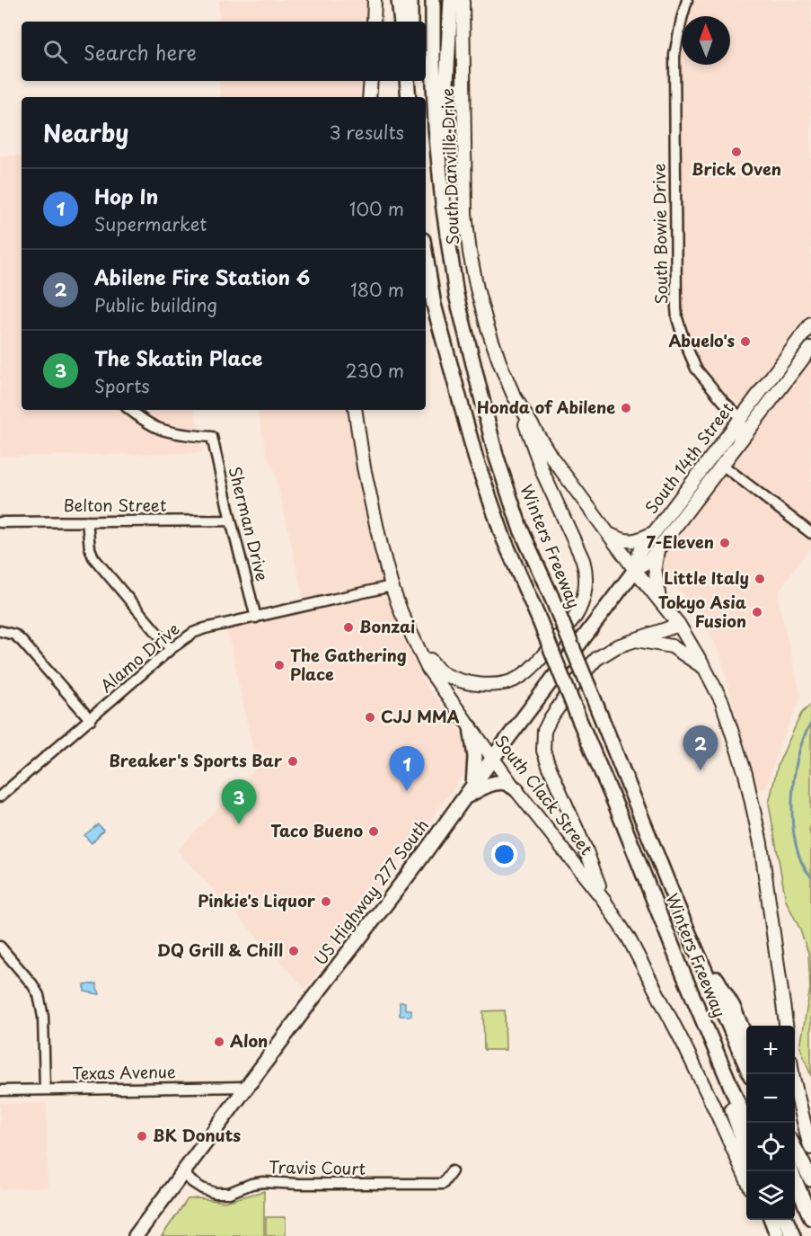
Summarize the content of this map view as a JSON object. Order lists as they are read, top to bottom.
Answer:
{
  "streets": {
    "highway": ["Winters Freeway", "US Highway 277 South"],
    "main road": ["South Danville Drive", "South 14th Street", "South Clack Street"],
    "street": [
      "South Bowie Drive",
      "Belton Street",
      "Sherman Drive",
      "Alamo Drive",
      "Texas Avenue",
      "Travis Court"
    ]
  },
  "crossings": [
    ["South Danville Drive", "South 14th Street"],
    ["South Danville Drive", "US Highway 277 South"],
    ["South Bowie Drive", "South 14th Street"],
    ["South 14th Street", "US Highway 277 South"],
    ["Belton Street", "Sherman Drive"],
    ["Sherman Drive", "Alamo Drive"],
    ["Alamo Drive", "South Clack Street"],
    ["South Clack Street", "US Highway 277 South"],
    ["US Highway 277 South", "Texas Avenue"],
    ["US Highway 277 South", "Travis Court"]
  ],
  "places": [
    "Brick Oven",
    "Abuelo's",
    "Honda of Abilene",
    "7-Eleven",
    "Little Italy",
    "Tokyo Asia Fusion",
    "Bonzai",
    "The Gathering Place",
    "CJJ MMA",
    "Breaker's Sports Bar",
    "Taco Bueno",
    "Pinkie's Liquor",
    "DQ Grill & Chill",
    "Alon",
    "BK Donuts"
  ],
  "north": "top",
  "page": {
    "search": "Search here",
    "heading": ["Nearby", "3 results"],
    "list": [
      {
        "mark": "1",
        "name": "Hop In",
        "note": "Supermarket",
        "value": "100 m"
      },
      {
        "mark": "2",
        "name": "Abilene Fire Station 6",
        "note": "Public building",
        "value": "180 m"
      },
      {
        "mark": "3",
        "name": "The Skatin Place",
        "note": "Sports",
        "value": "230 m"
      }
    ],
    "pins": ["2", "1", "3"],
    "map_buttons": ["+", "−"]
  }
}
